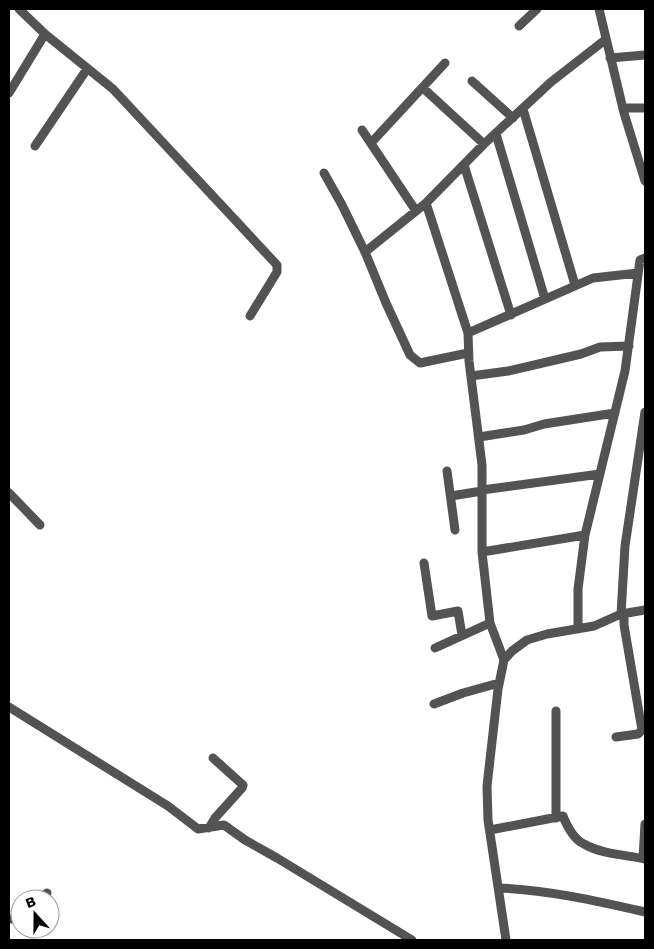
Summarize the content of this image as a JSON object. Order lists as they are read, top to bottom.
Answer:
{
  "north": "top"
}
